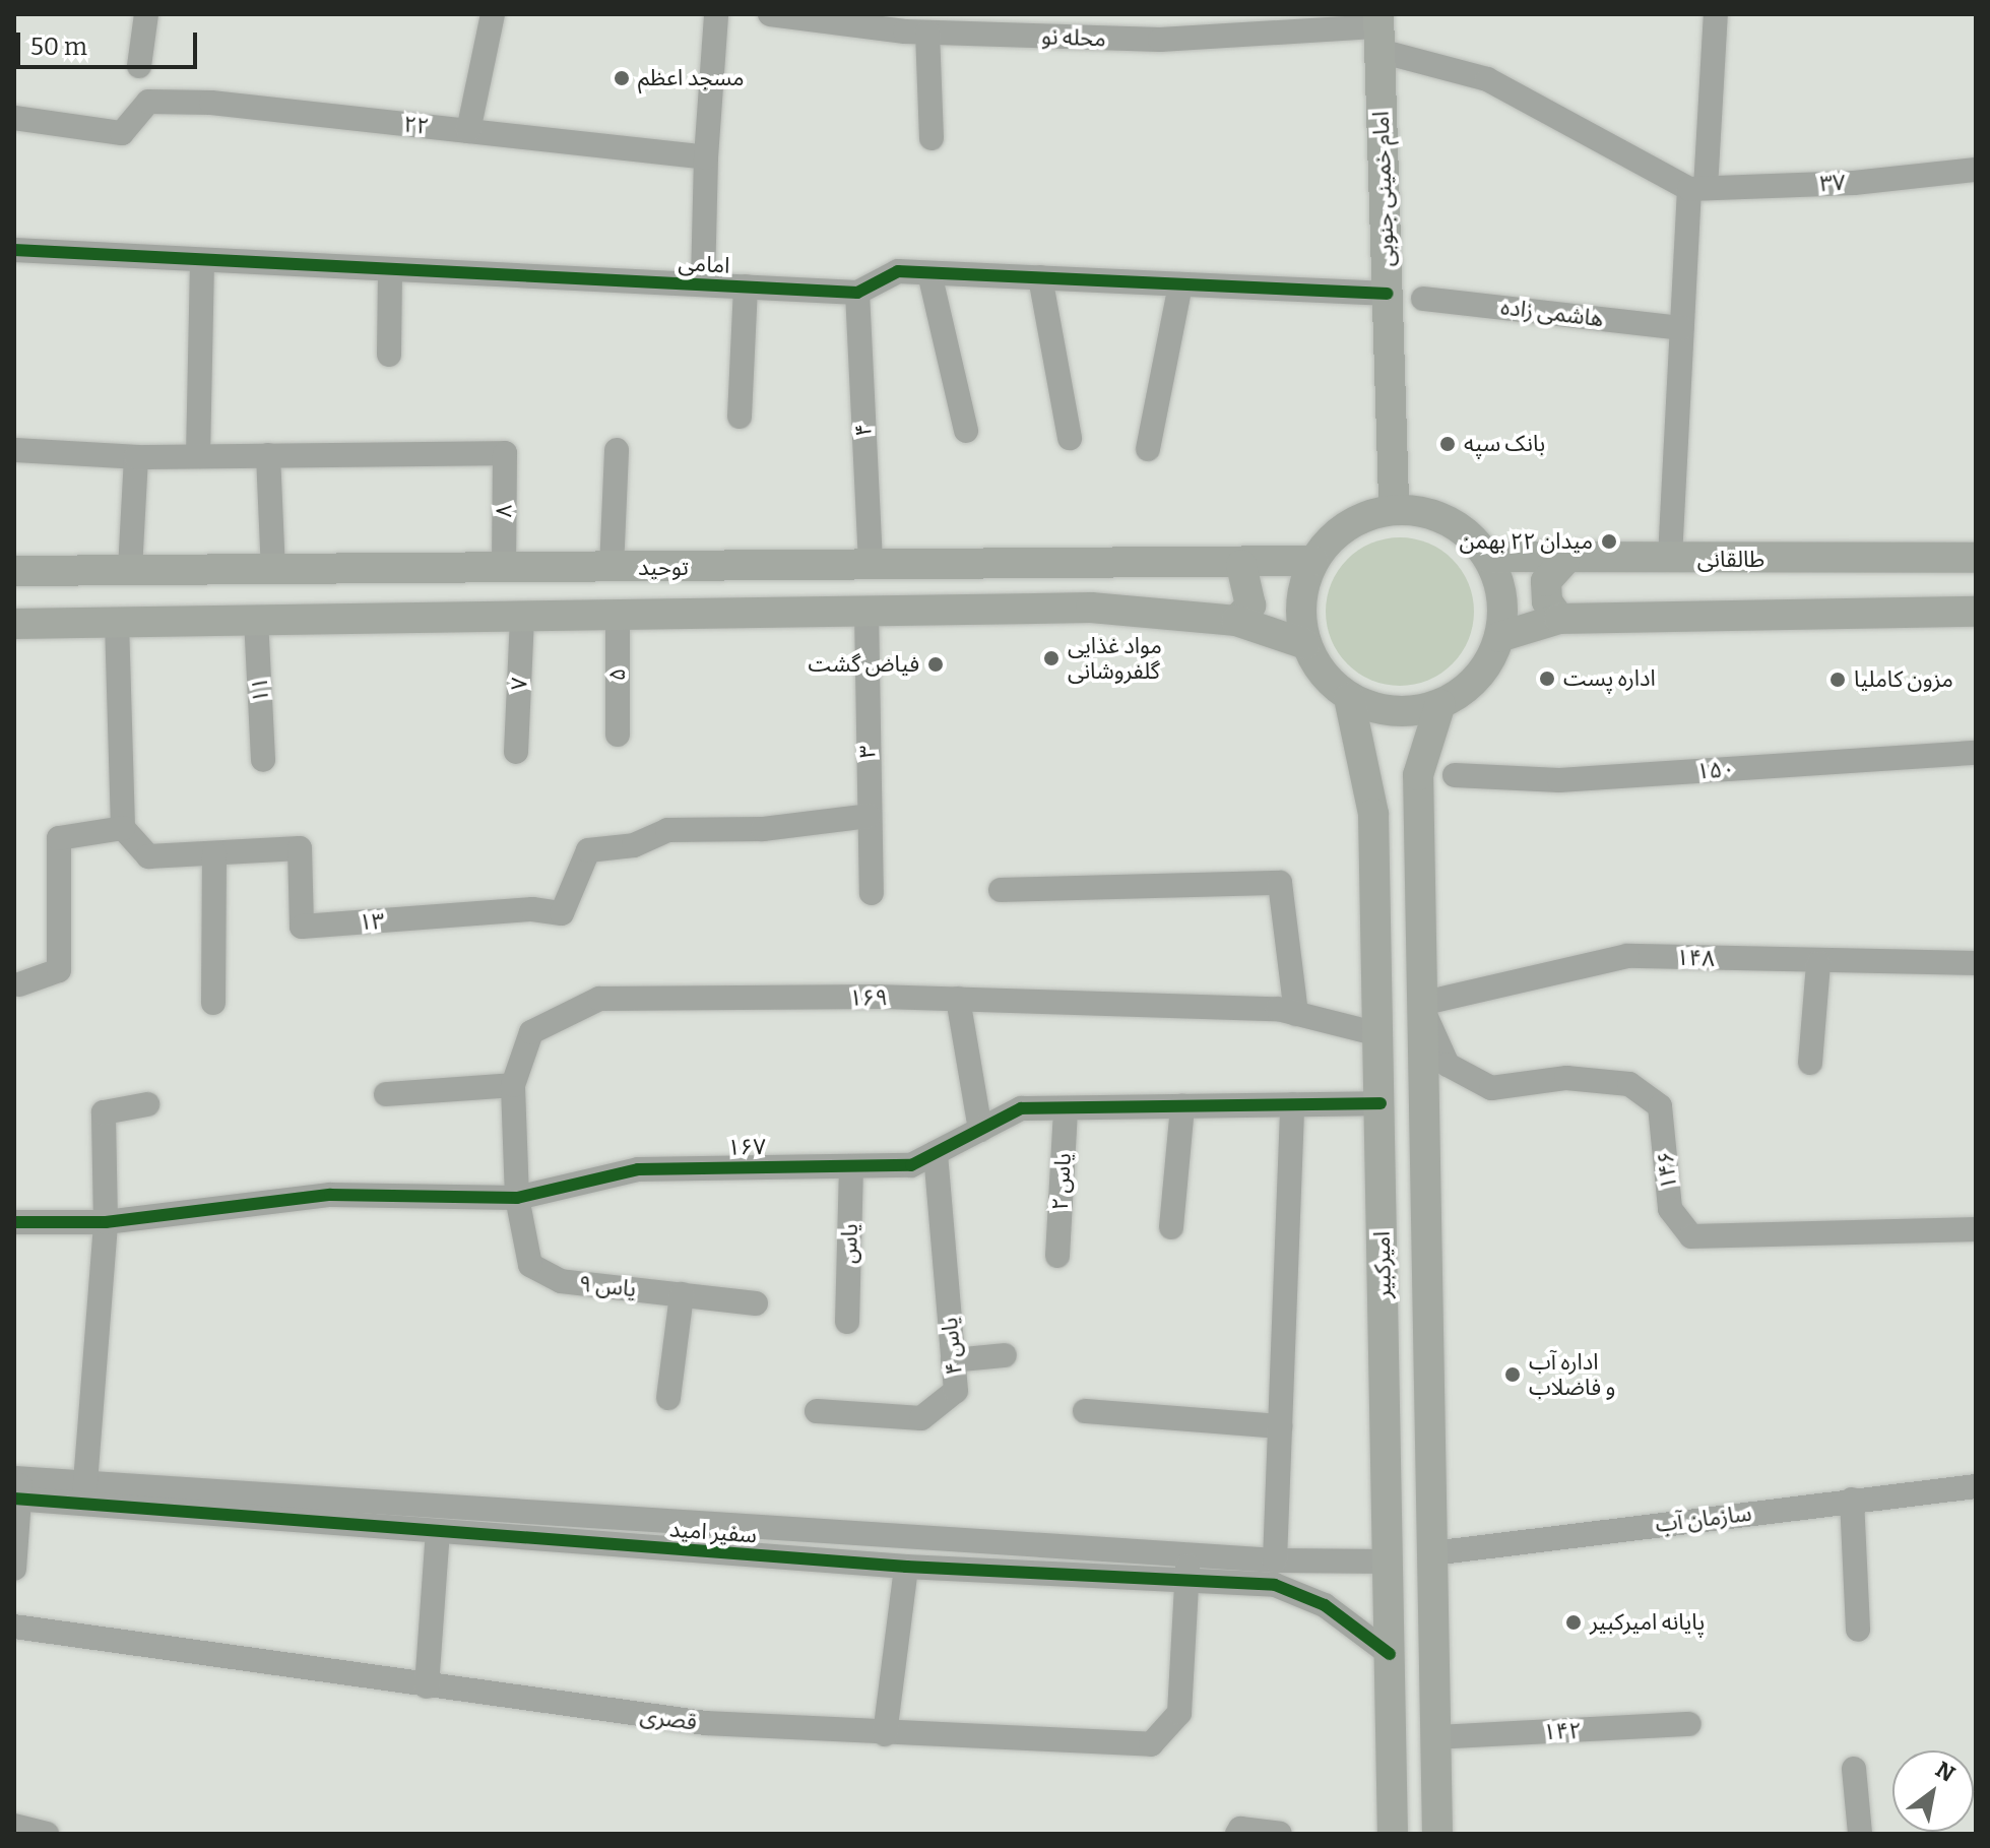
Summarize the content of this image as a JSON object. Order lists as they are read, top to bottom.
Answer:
{
  "streets": {
    "main road": [
      "امام خمینی جنوبی",
      "طالقانی",
      "توحید",
      "امیرکبیر"
    ],
    "street": [
      "محله نو",
      "۲۲",
      "۳۷",
      "امامی",
      "هاشمی زاده",
      "۴",
      "۸",
      "۵",
      "۷",
      "۱۱",
      "۳",
      "۱۵۰",
      "۱۳",
      "۱۴۸",
      "۱۶۹",
      "۱۶۷",
      "۱۴۶",
      "یاس ۲",
      "یاس",
      "یاس ۹",
      "یاس ۴",
      "سازمان آب",
      "سفیر امید",
      "قصری",
      "۱۴۲"
    ]
  },
  "crossings": [
    ["محله نو", "۳۷"],
    ["محله نو", "امام خمینی جنوبی"],
    ["امام خمینی جنوبی", "طالقانی"],
    ["امام خمینی جنوبی", "توحید"],
    ["امام خمینی جنوبی", "امیرکبیر"],
    ["امامی", "۴"],
    ["۴", "توحید"],
    ["۸", "توحید"],
    ["طالقانی", "توحید"],
    ["طالقانی", "امیرکبیر"],
    ["توحید", "۵"],
    ["توحید", "۷"],
    ["توحید", "۱۱"],
    ["توحید", "۳"],
    ["توحید", "امیرکبیر"],
    ["۳", "۱۳"],
    ["۱۴۸", "۱۴۶"],
    ["۱۴۸", "امیرکبیر"],
    ["۱۶۹", "۱۶۷"],
    ["۱۶۹", "امیرکبیر"],
    ["۱۶۹", "یاس ۹"],
    ["۱۶۷", "یاس ۲"],
    ["۱۶۷", "یاس"],
    ["۱۶۷", "امیرکبیر"],
    ["۱۶۷", "یاس ۹"],
    ["۱۶۷", "یاس ۴"],
    ["۱۴۶", "امیرکبیر"],
    ["امیرکبیر", "سازمان آب"],
    ["امیرکبیر", "سفیر امید"],
    ["امیرکبیر", "۱۴۲"],
    ["سفیر امید", "قصری"]
  ],
  "places": [
    "مسجد اعظم",
    "بانک سپه",
    "میدان ۲۲ بهمن",
    "مواد غذایی گلفروشانی",
    "فیاض گشت",
    "اداره پست",
    "مزون کاملیا",
    "اداره آب و فاضلاب",
    "پایانه امیرکبیر"
  ],
  "scale_bar": "50 m",
  "north": "top right"
}
